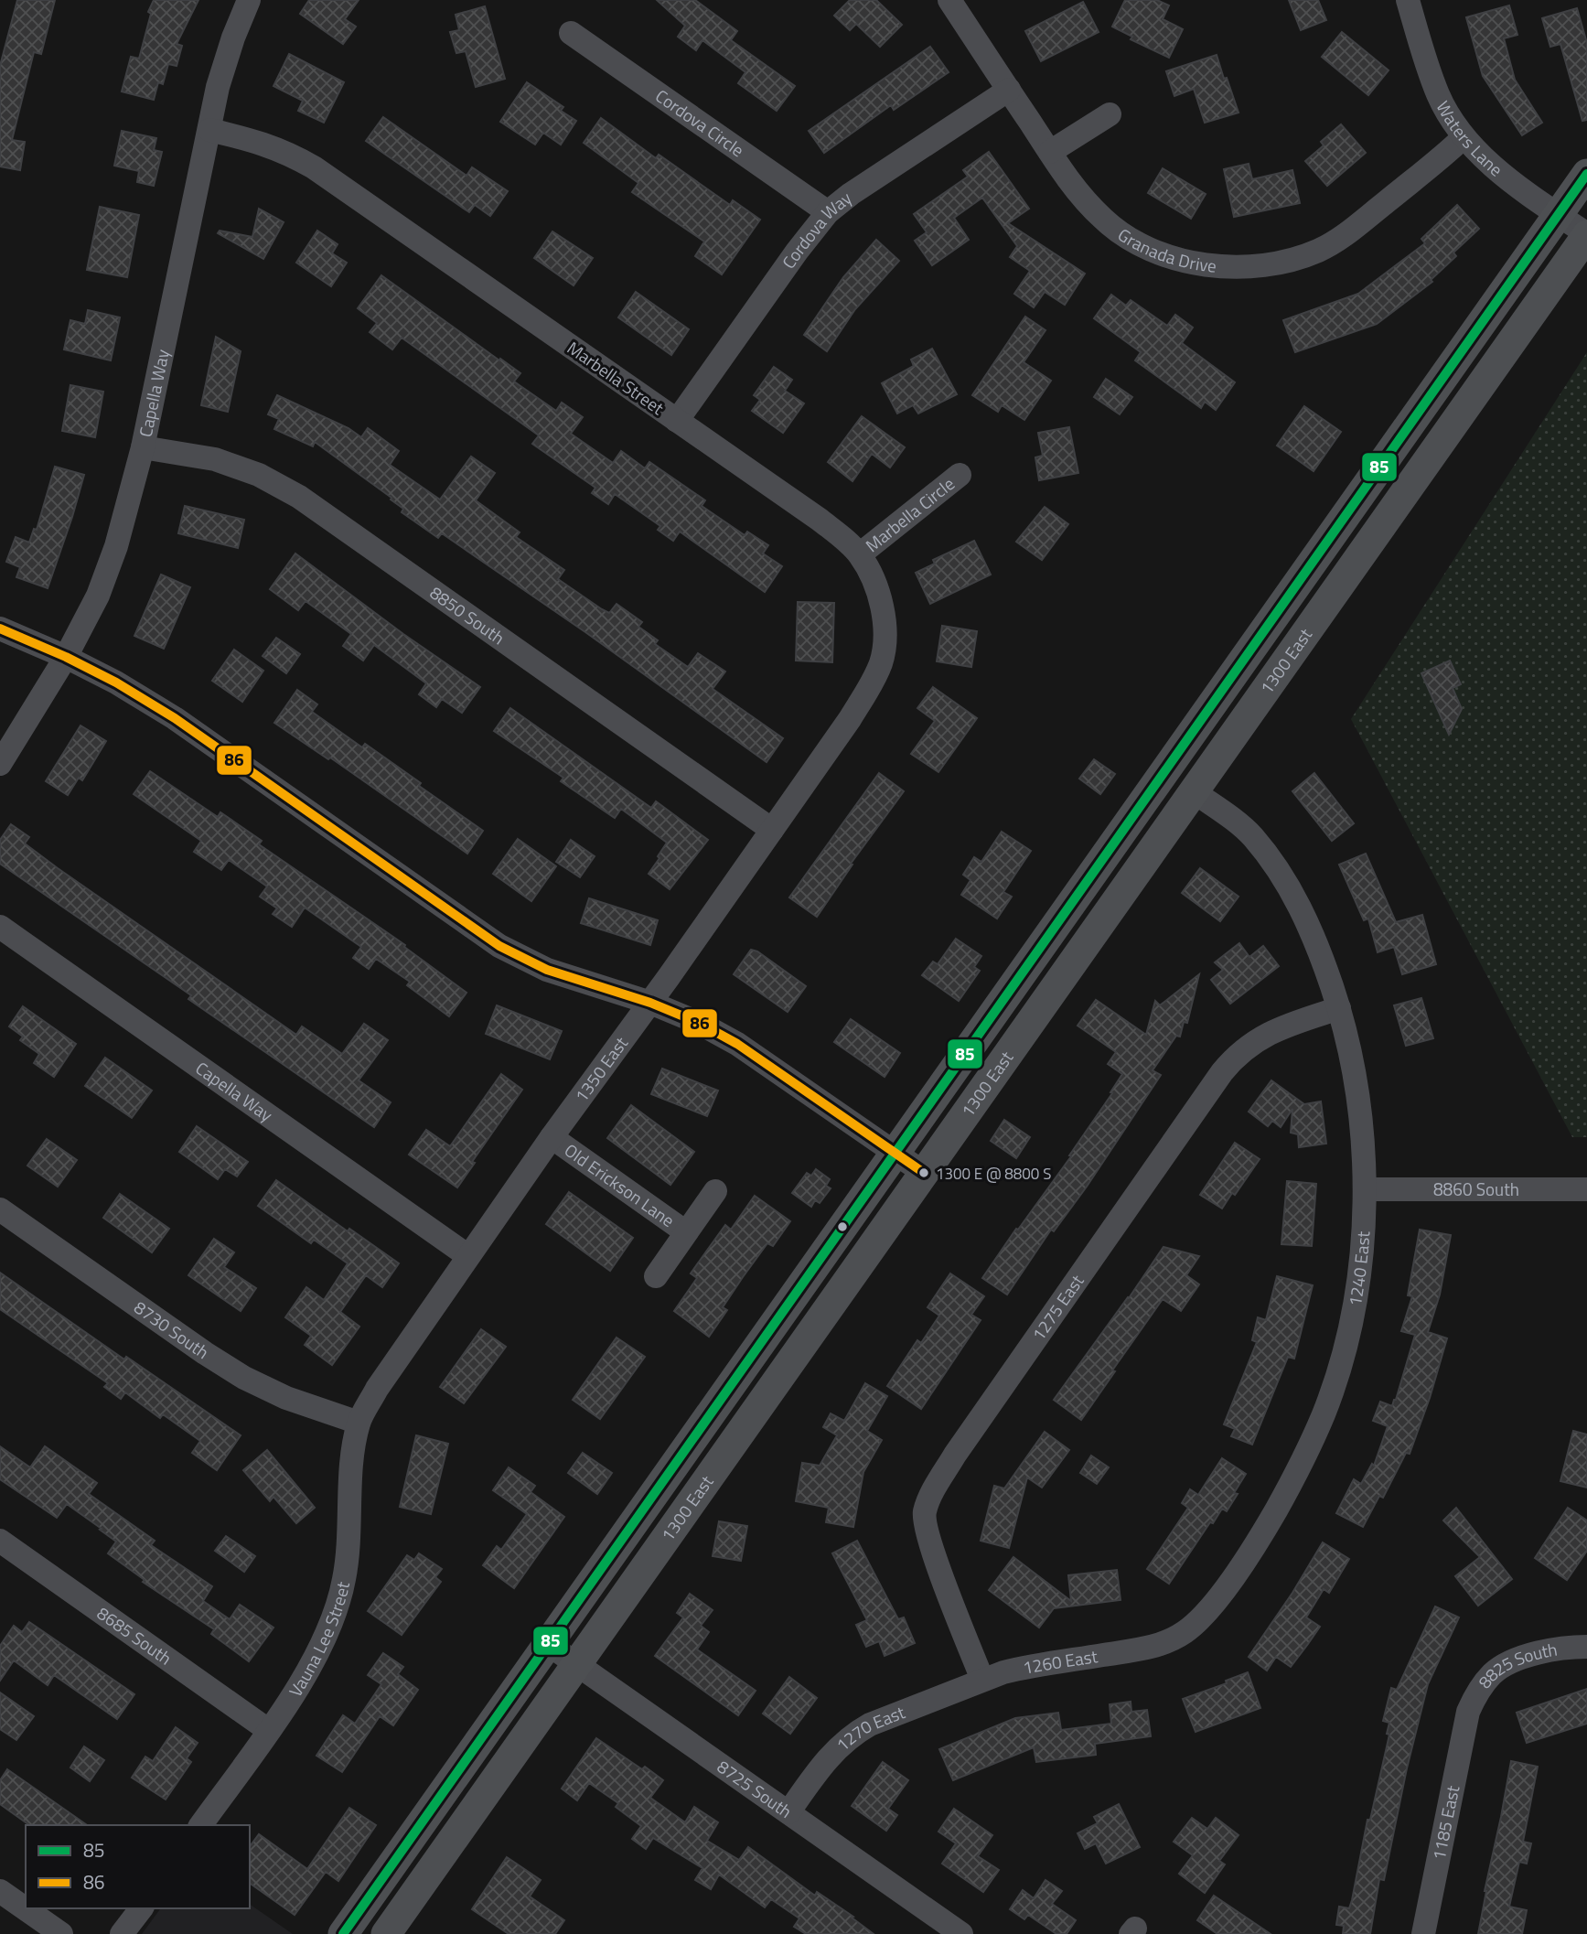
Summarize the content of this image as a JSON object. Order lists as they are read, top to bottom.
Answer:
{
  "streets": {
    "main road": ["1300 East"],
    "street": [
      "Cordova Circle",
      "Waters Lane",
      "Cordova Way",
      "Granada Drive",
      "Marbella Street",
      "Capella Way",
      "Marbella Circle",
      "8850 South",
      "1350 East",
      "Old Erickson Lane",
      "8860 South",
      "1240 East",
      "1275 East",
      "8730 South",
      "8685 South",
      "Vauna Lee Street",
      "1260 East",
      "8825 South",
      "1270 East",
      "8725 South",
      "1185 East"
    ]
  },
  "crossings": [
    ["Cordova Circle", "Cordova Way"],
    ["Waters Lane", "Granada Drive"],
    ["Waters Lane", "1300 East"],
    ["Cordova Way", "Granada Drive"],
    ["Cordova Way", "Marbella Street"],
    ["Marbella Street", "Capella Way"],
    ["Marbella Street", "Marbella Circle"],
    ["Marbella Street", "1350 East"],
    ["Capella Way", "8850 South"],
    ["Capella Way", "1350 East"],
    ["8850 South", "1350 East"],
    ["1300 East", "1240 East"],
    ["1300 East", "8725 South"],
    ["1350 East", "Old Erickson Lane"],
    ["1350 East", "8730 South"],
    ["1350 East", "Vauna Lee Street"],
    ["8860 South", "1240 East"],
    ["1240 East", "1275 East"],
    ["1240 East", "1260 East"],
    ["1275 East", "1260 East"],
    ["1275 East", "1270 East"],
    ["8730 South", "Vauna Lee Street"],
    ["8685 South", "Vauna Lee Street"],
    ["1260 East", "1270 East"],
    ["8825 South", "1185 East"],
    ["1270 East", "8725 South"]
  ],
  "places": ["1300 E @ 8800 S"],
  "lines": ["transit line 85", "transit line 86"],
  "legend": ["85", "86"]
}
